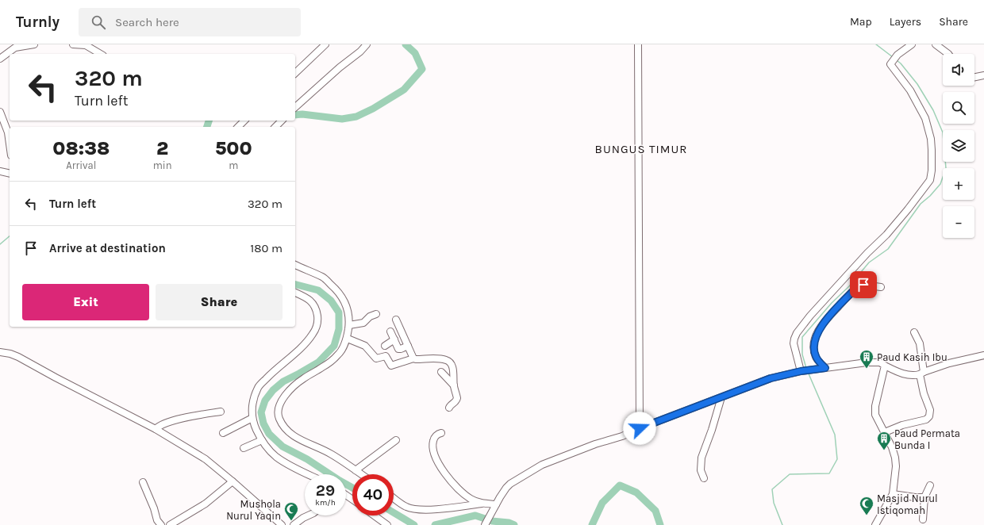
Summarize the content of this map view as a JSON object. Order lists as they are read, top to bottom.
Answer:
{
  "districts": ["BUNGUS TIMUR"],
  "places": {
    "building": ["Paud Kasih Ibu", "Paud Permata Bunda I"],
    "mosque": ["Masjid Nurul Istiqomah", "Mushola Nurul Yaqin"]
  },
  "page": {
    "header": "Turnly",
    "search": "Search here",
    "nav": ["Map", "Layers", "Share"],
    "map_buttons": ["+", "−"],
    "turn": ["320 m", "Turn left"],
    "eta": [
      "08:38",
      "Arrival",
      "2",
      "min",
      "500",
      "m"
    ],
    "list": [
      {
        "name": "Turn left",
        "value": "320 m"
      },
      {
        "name": "Arrive at destination",
        "value": "180 m"
      }
    ],
    "buttons": ["Exit", "Share"],
    "speed": "29 km/h",
    "limit": "40"
  }
}
